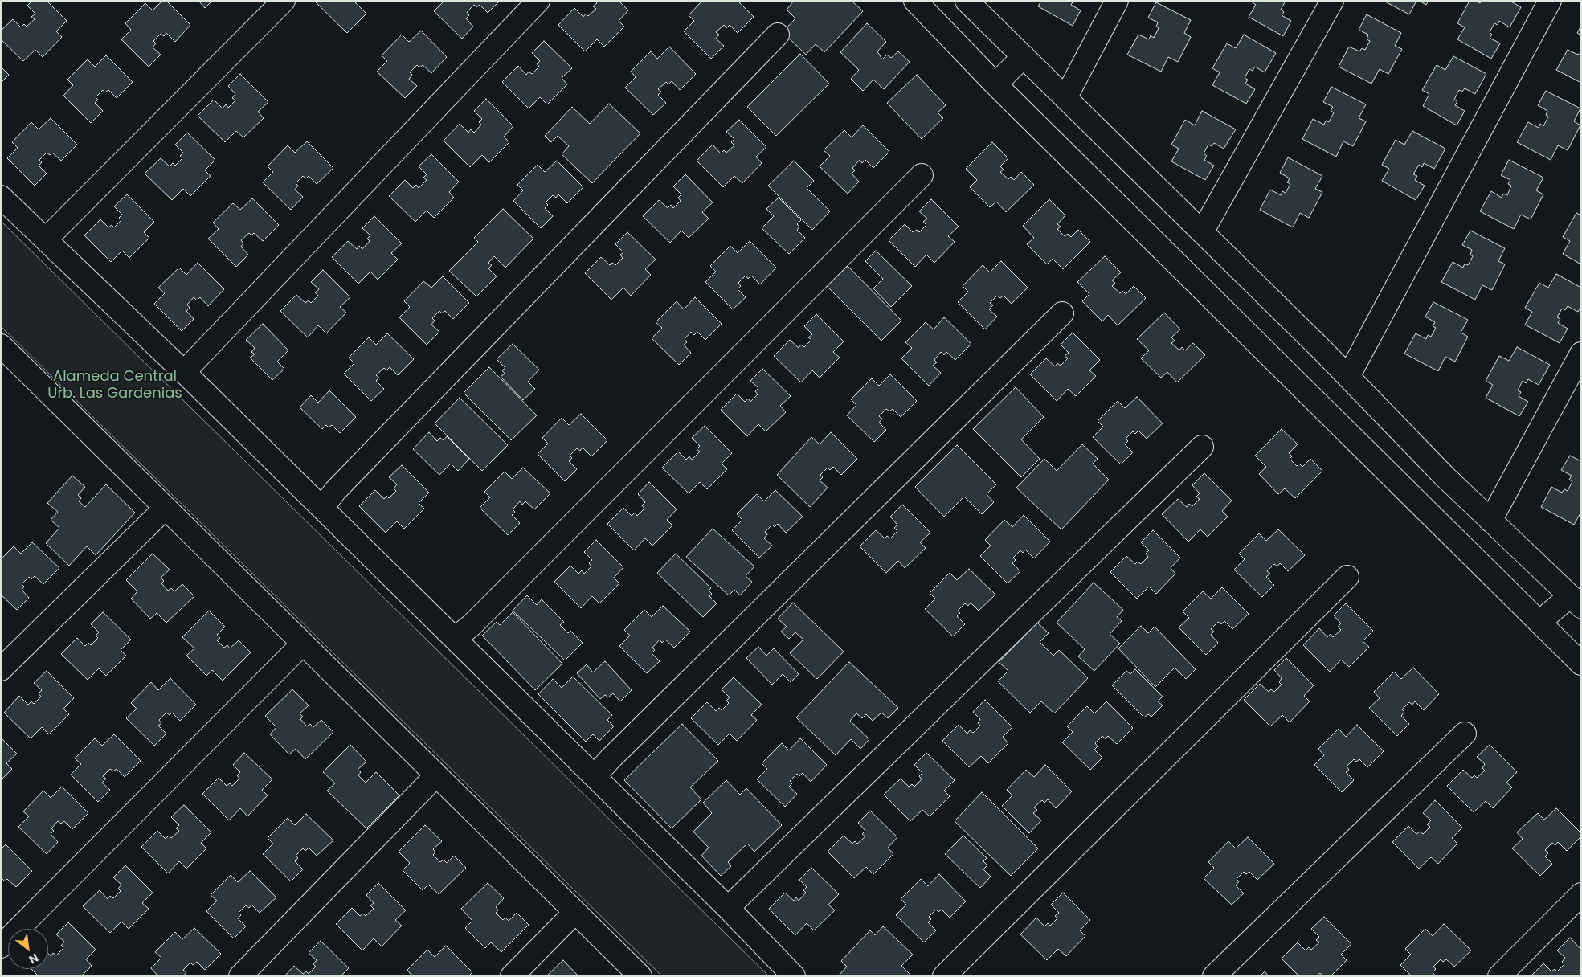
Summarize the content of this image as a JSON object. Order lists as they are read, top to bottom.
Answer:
{
  "parks": ["Alameda Central Urb. Las Gardenias"],
  "north": "bottom right"
}
